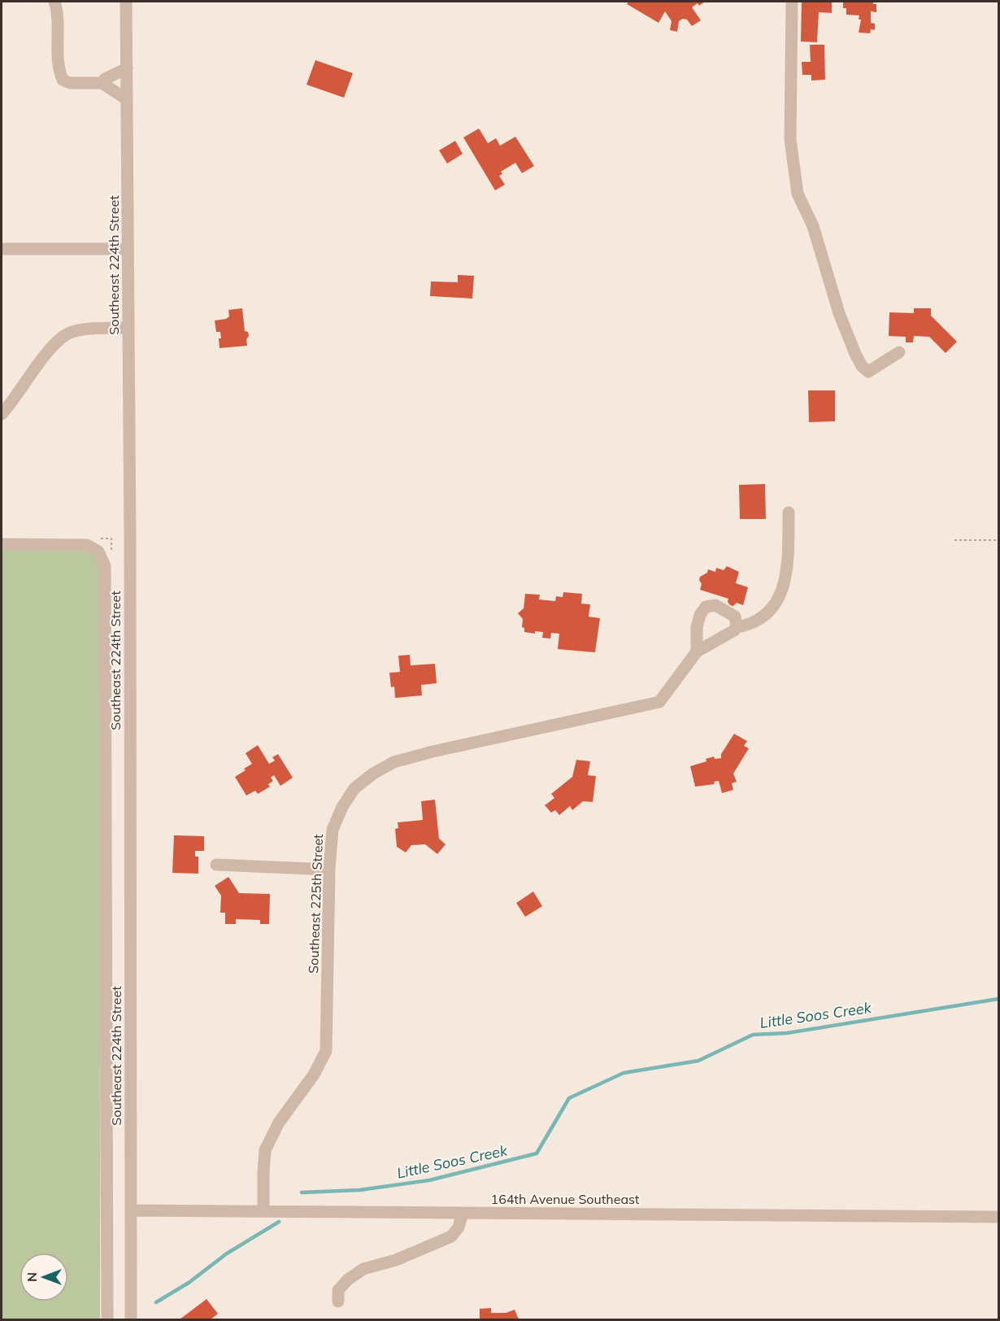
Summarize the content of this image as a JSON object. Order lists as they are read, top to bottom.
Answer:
{
  "streets": {
    "street": ["Southeast 224th Street", "Southeast 225th Street", "164th Avenue Southeast"]
  },
  "crossings": [
    ["Southeast 224th Street", "164th Avenue Southeast"],
    ["Southeast 225th Street", "164th Avenue Southeast"]
  ],
  "water": ["Little Soos Creek"],
  "north": "left"
}
